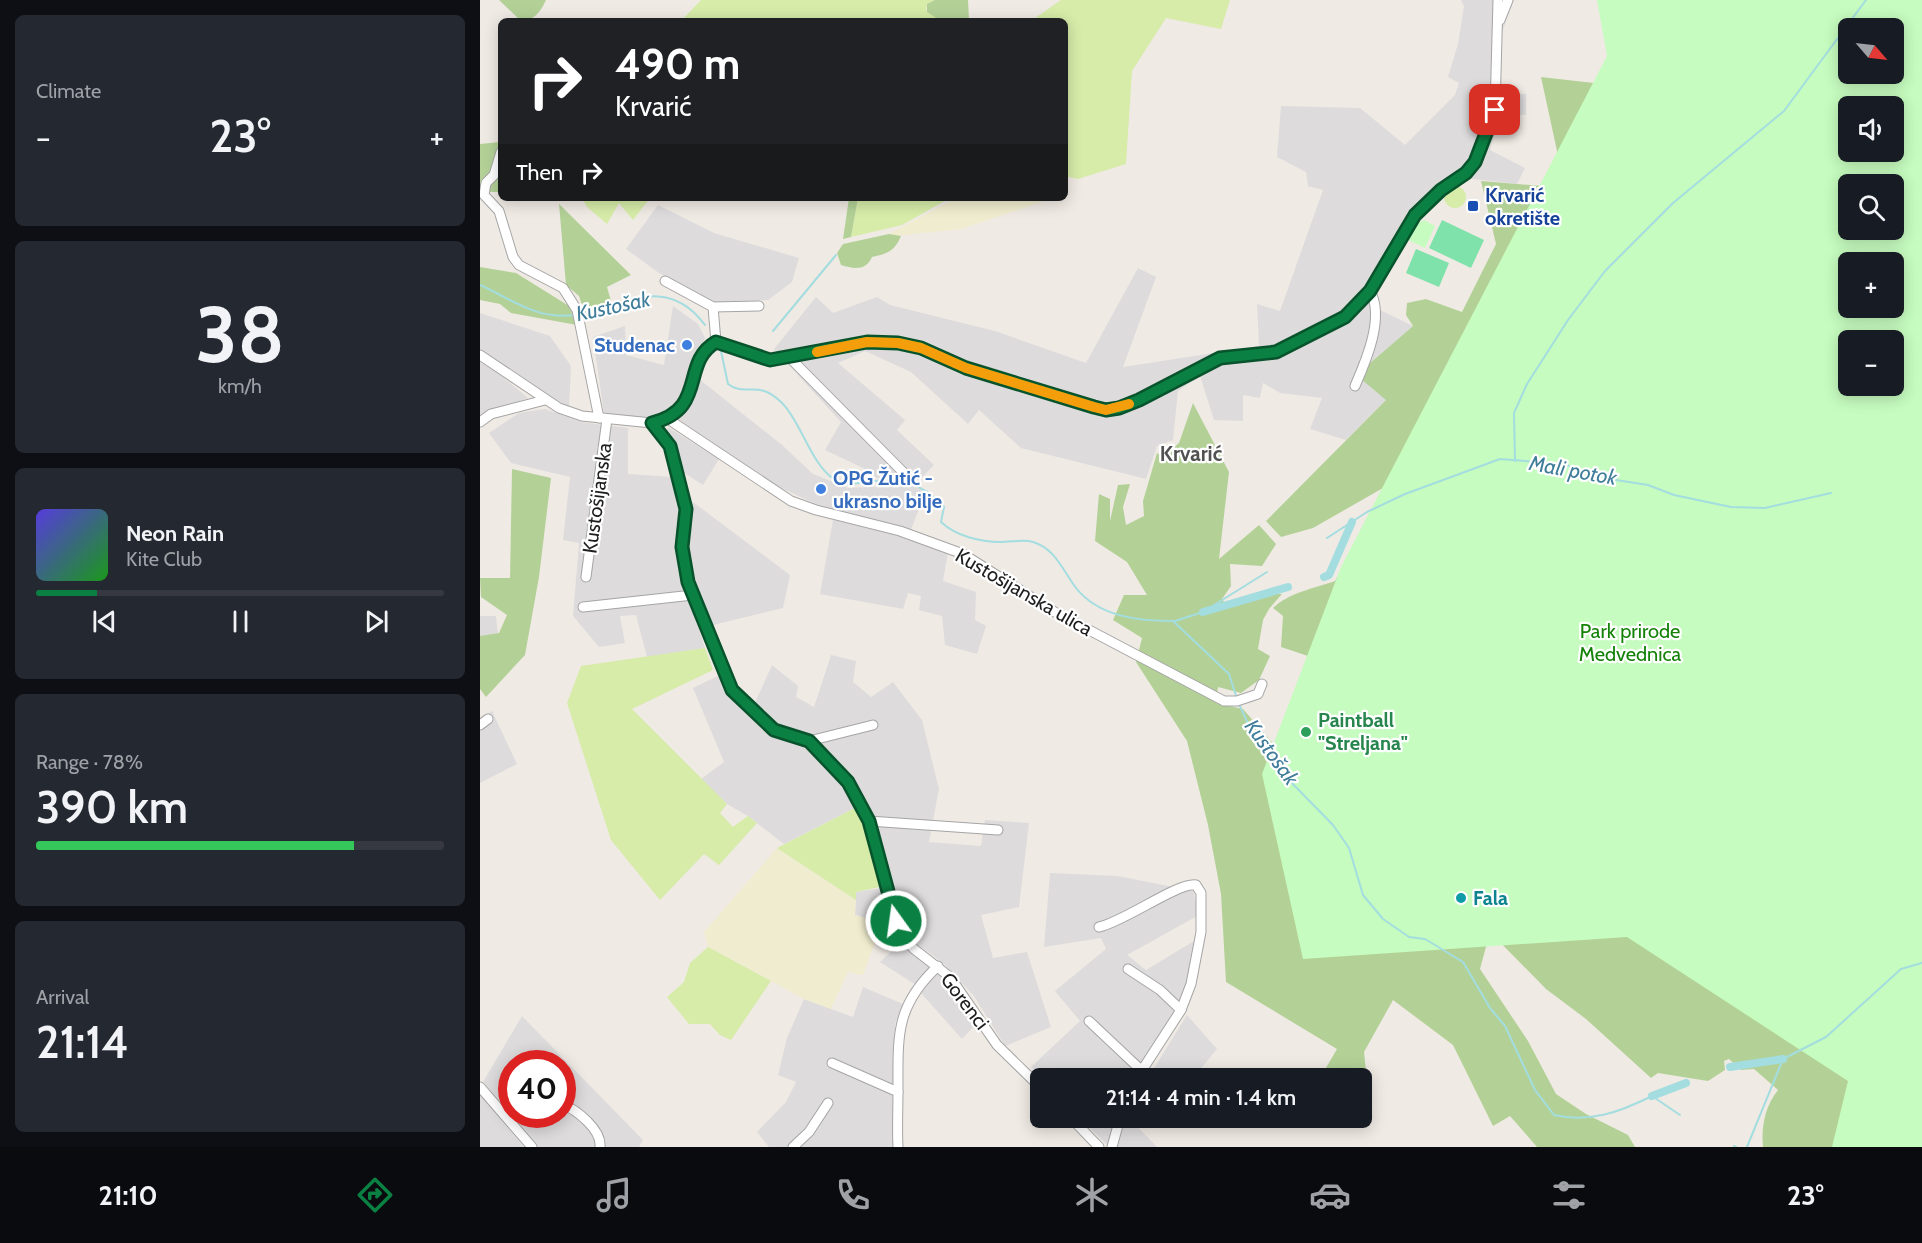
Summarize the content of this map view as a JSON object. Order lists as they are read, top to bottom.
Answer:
{
  "streets": {
    "street": ["Kustošijanska", "Kustošijanska ulica", "Gorenci"]
  },
  "districts": ["Krvarić"],
  "water": ["Kustošak", "Mali potok"],
  "parks": ["Park prirode Medvednica"],
  "places": {
    "transit": ["Krvarić okretište"],
    "other": [
      "Studenac",
      "OPG Žutić - ukrasno bilje",
      "Paintball \"Streljana\"",
      "Fala"
    ]
  },
  "north": "bottom right",
  "page": {
    "tile": [
      "Climate",
      ["38", "km/h"],
      ["Range · 78%", "390 km"],
      ["Arrival", "21:14"]
    ],
    "map_buttons": ["+", "−"],
    "turn": ["490 m", "Krvarić"],
    "heat": ["−", "23°", "+"],
    "then": "Then",
    "song": ["Neon Rain", "Kite Club"],
    "limit": "40",
    "trip": "21:14 · 4 min · 1.4 km",
    "tabs": ["21:10", "23°"]
  }
}
